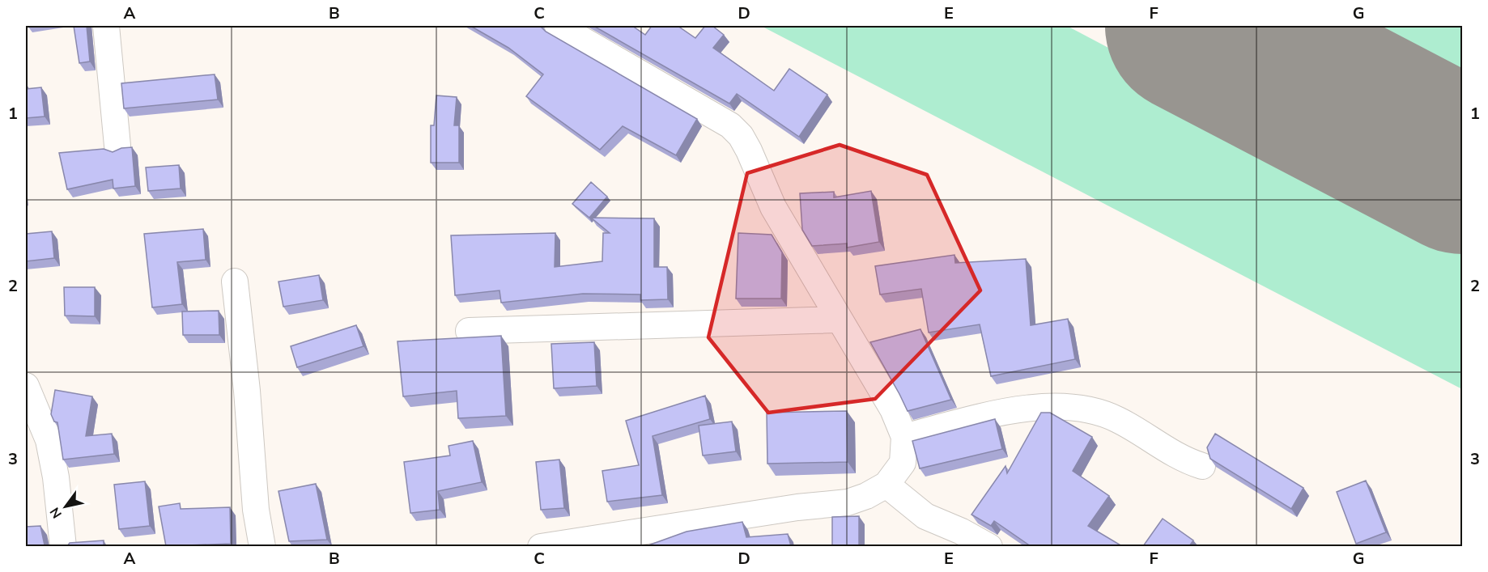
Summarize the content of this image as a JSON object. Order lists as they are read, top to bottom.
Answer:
{
  "north": "bottom left",
  "grid": {
    "columns": [
      "A",
      "B",
      "C",
      "D",
      "E",
      "F",
      "G"
    ],
    "rows": ["1", "2", "3"]
  }
}
